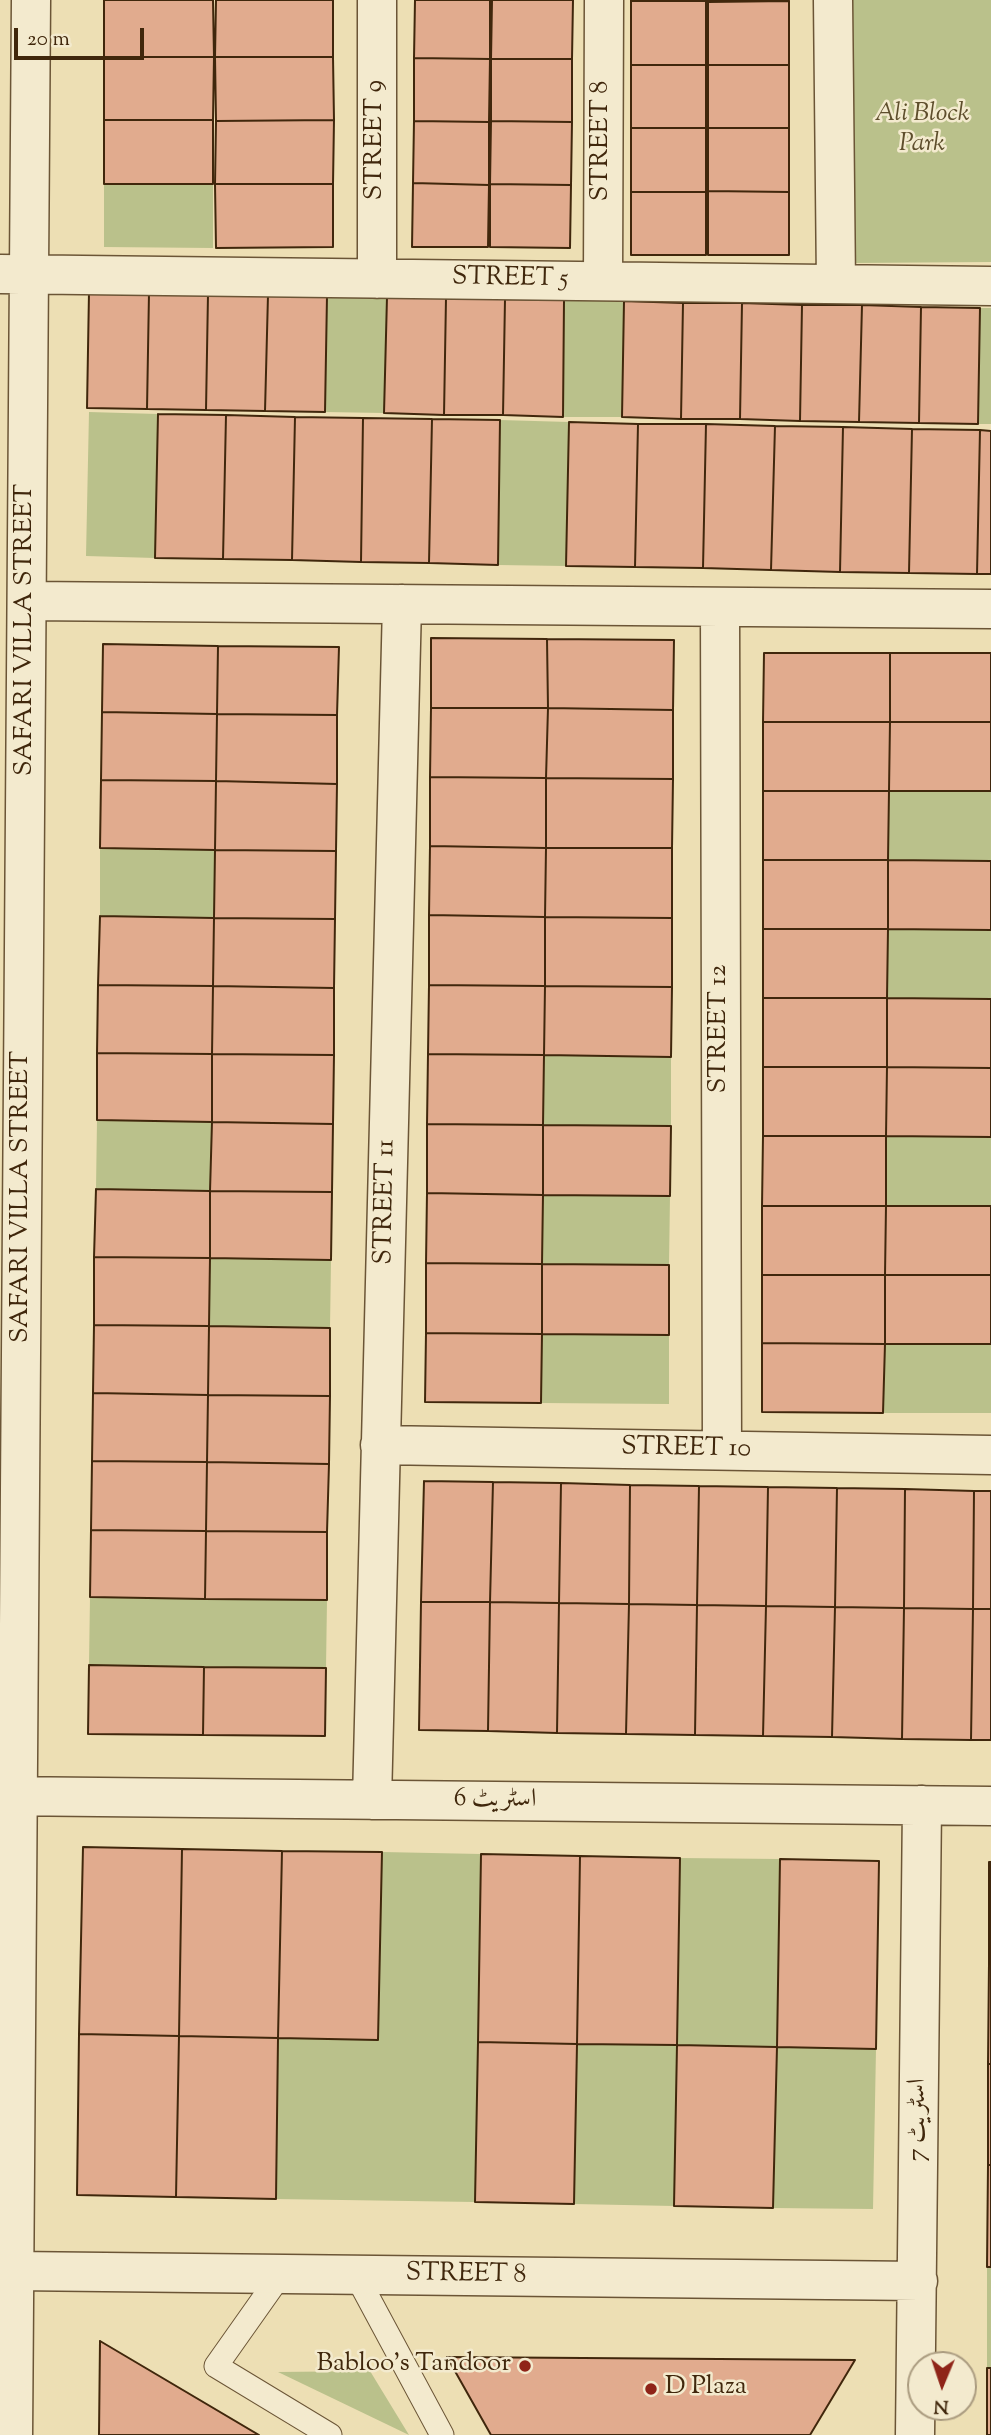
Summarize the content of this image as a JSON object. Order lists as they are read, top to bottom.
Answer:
{
  "streets": {
    "street": [
      "STREET 9",
      "STREET 8",
      "STREET 5",
      "SAFARI VILLA STREET",
      "STREET 12",
      "STREET 11",
      "STREET 10",
      "اسٹریٹ 6",
      "اسٹریٹ 7"
    ]
  },
  "crossings": [
    ["STREET 9", "STREET 5"],
    ["STREET 8", "STREET 5"],
    ["STREET 8", "SAFARI VILLA STREET"],
    ["STREET 8", "اسٹریٹ 7"],
    ["STREET 5", "SAFARI VILLA STREET"],
    ["SAFARI VILLA STREET", "اسٹریٹ 6"],
    ["STREET 12", "STREET 10"],
    ["STREET 11", "STREET 10"],
    ["STREET 11", "اسٹریٹ 6"],
    ["اسٹریٹ 6", "اسٹریٹ 7"]
  ],
  "parks": ["Ali Block Park"],
  "places": ["Babloo's Tandoor", "D Plaza"],
  "scale_bar": "20 m",
  "north": "bottom"
}
